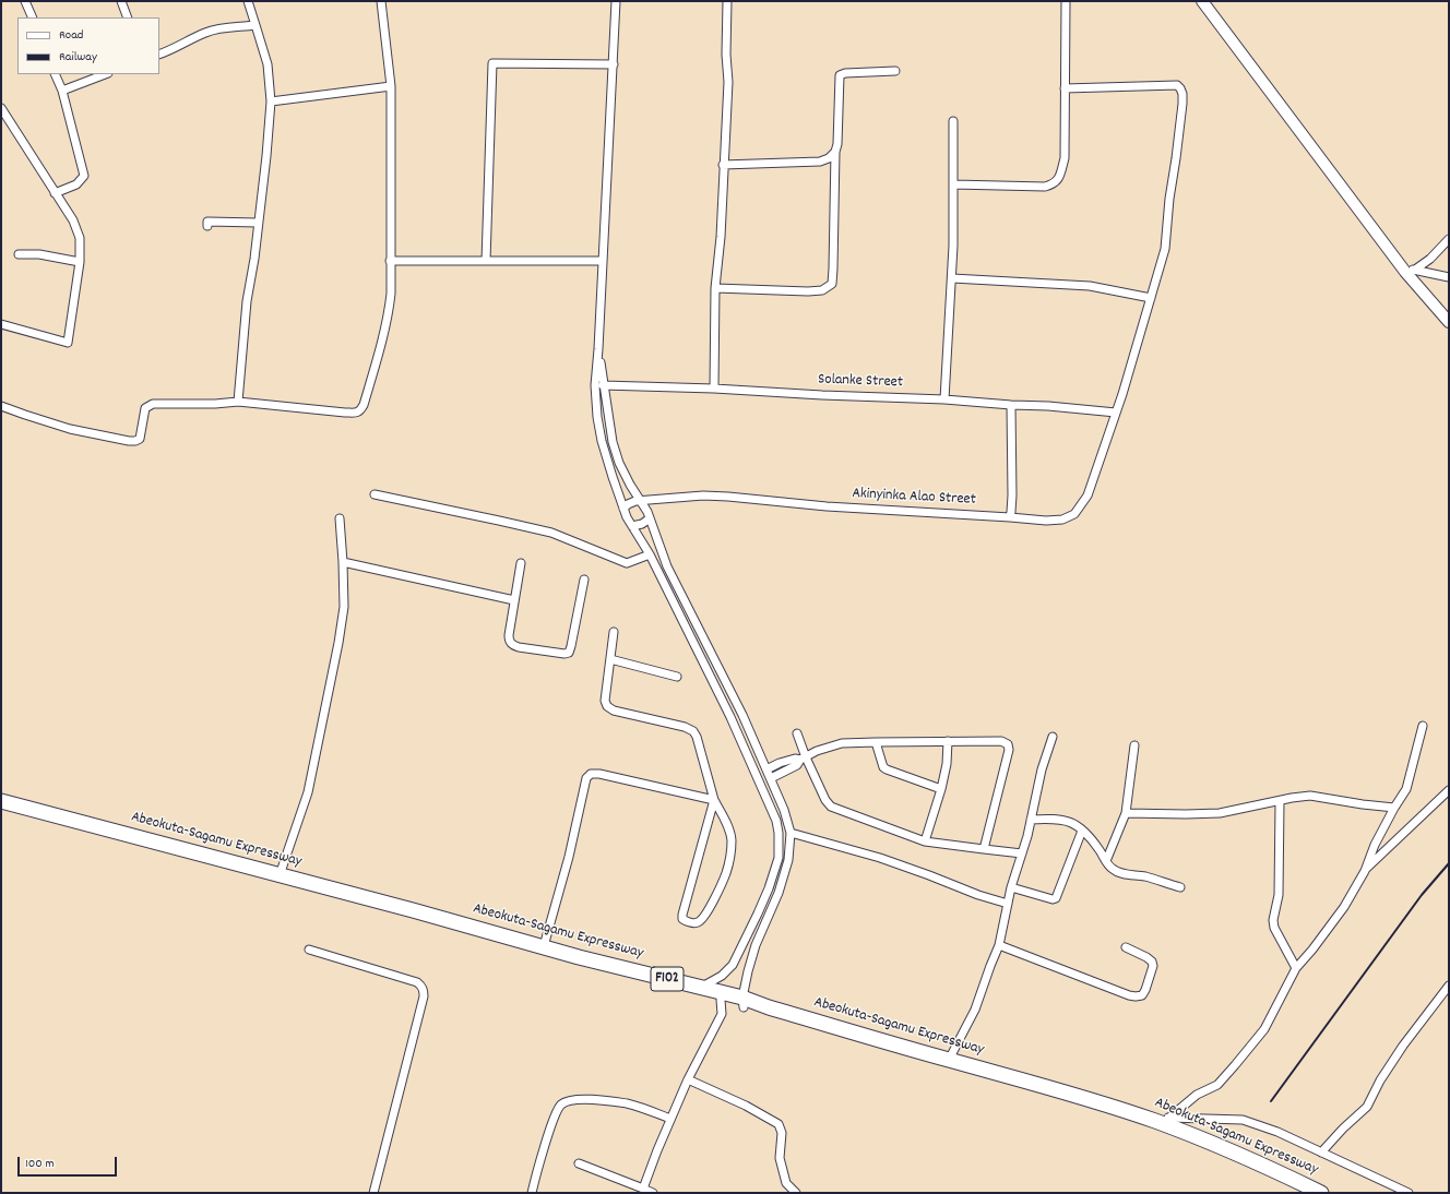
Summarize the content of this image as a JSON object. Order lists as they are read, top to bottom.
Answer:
{
  "streets": {
    "highway": ["Abeokuta-Sagamu Expressway", "F102"],
    "street": ["Solanke Street", "Akinyinka Alao Street"]
  },
  "crossings": [
    ["Solanke Street", "Akinyinka Alao Street"]
  ],
  "legend": ["Road", "Railway"],
  "scale_bar": "100 m"
}
